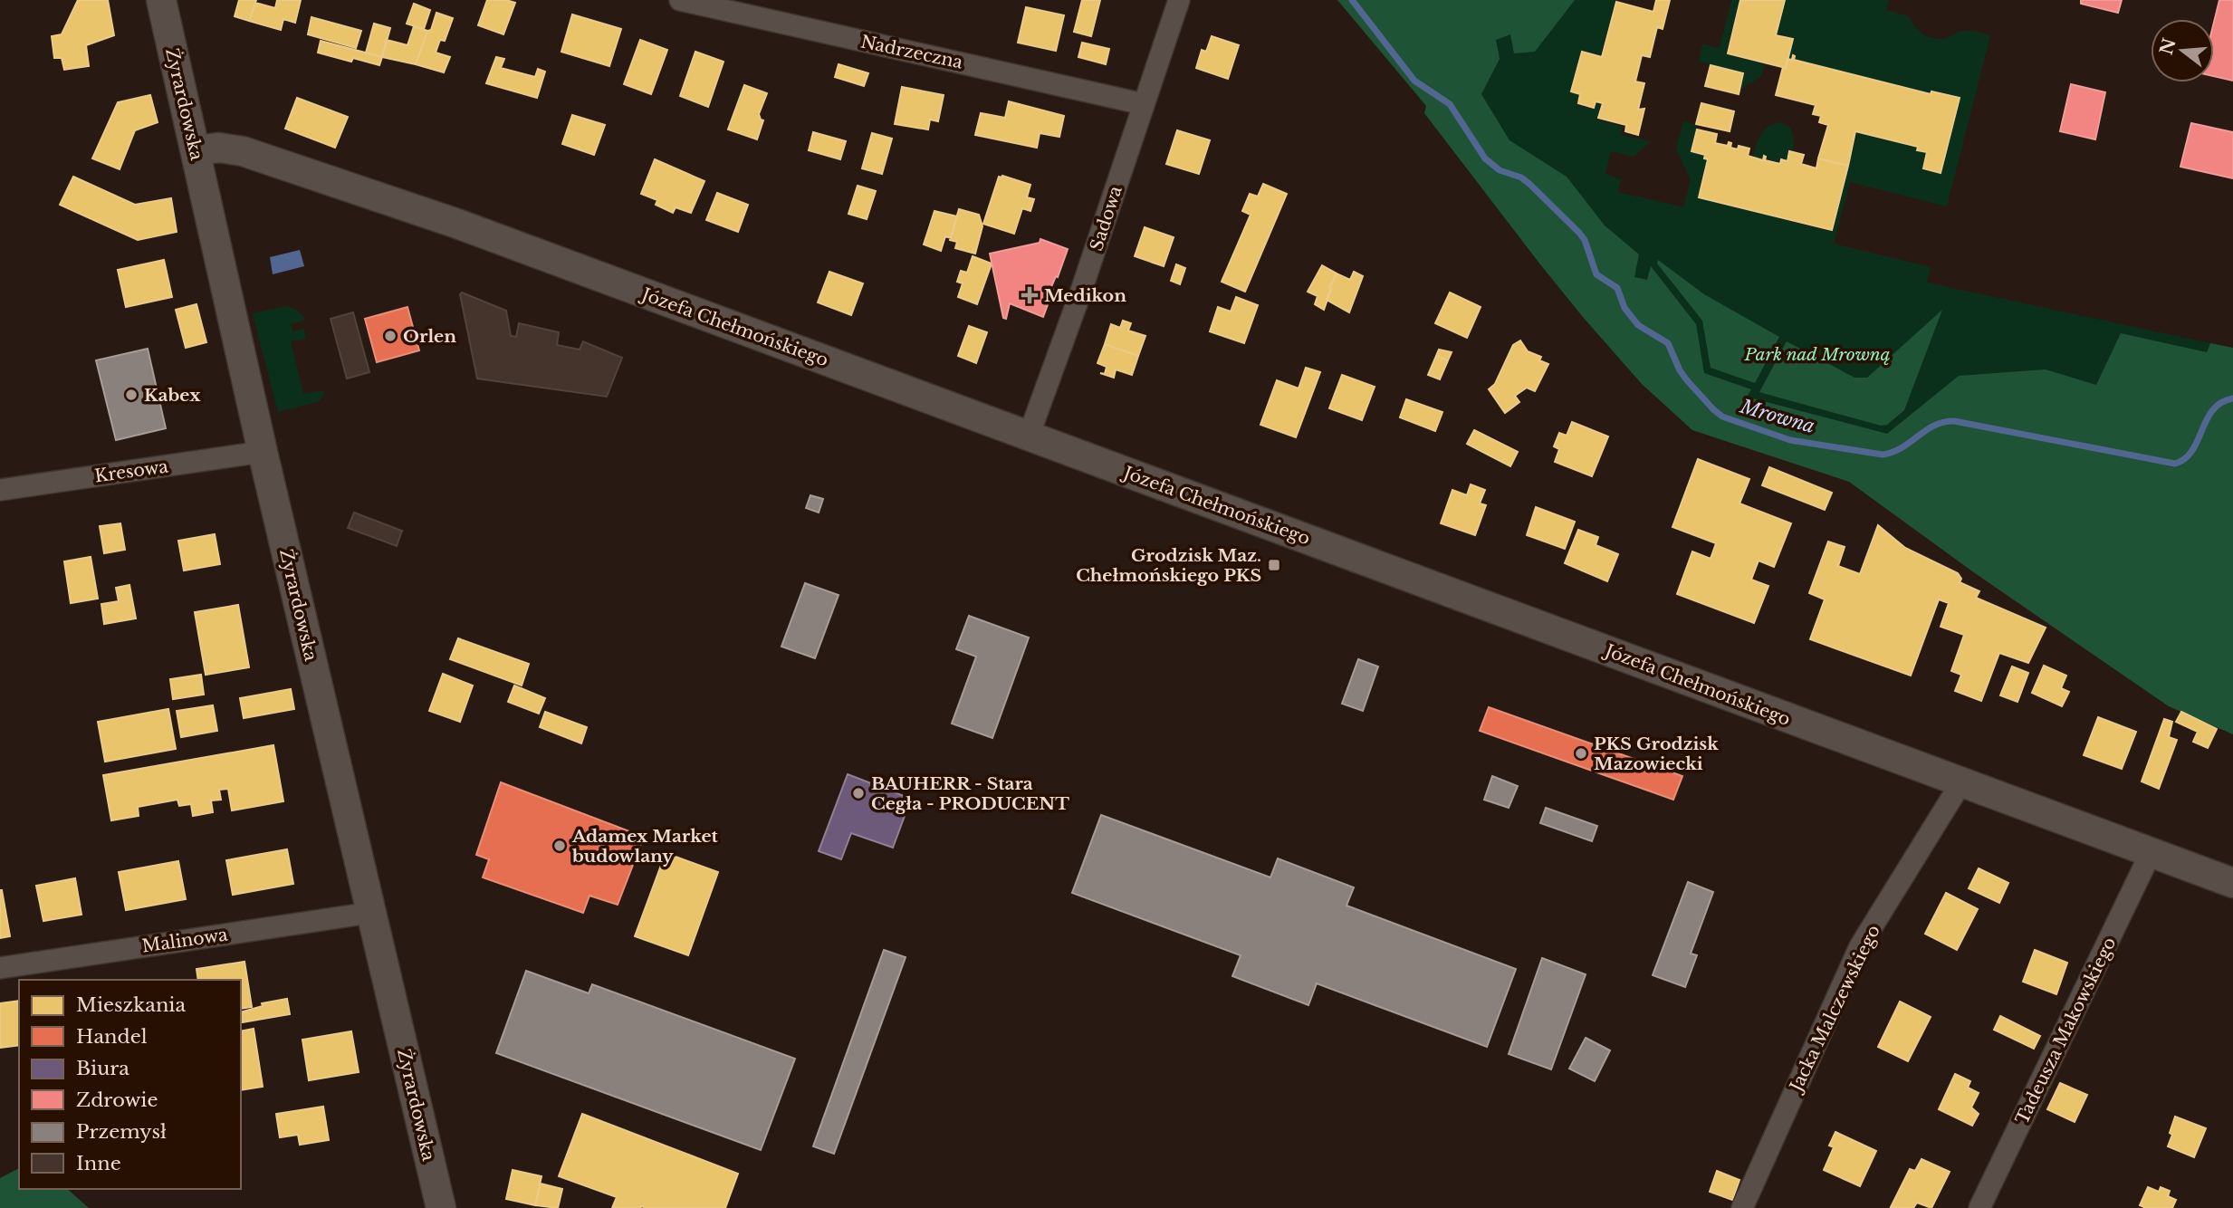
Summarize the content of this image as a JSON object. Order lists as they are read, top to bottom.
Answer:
{
  "streets": {
    "street": [
      "Nadrzeczna",
      "Żyrardowska",
      "Sadowa",
      "Józefa Chełmońskiego",
      "Kresowa",
      "Malinowa",
      "Jacka Malczewskiego",
      "Tadeusza Makowskiego"
    ]
  },
  "crossings": [
    ["Nadrzeczna", "Sadowa"],
    ["Żyrardowska", "Józefa Chełmońskiego"],
    ["Żyrardowska", "Kresowa"],
    ["Żyrardowska", "Malinowa"],
    ["Sadowa", "Józefa Chełmońskiego"],
    ["Józefa Chełmońskiego", "Jacka Malczewskiego"],
    ["Józefa Chełmońskiego", "Tadeusza Makowskiego"]
  ],
  "water": ["Mrowna"],
  "parks": ["Park nad Mrowną"],
  "places": {
    "health": ["Medikon"],
    "other": [
      "Orlen",
      "Kabex",
      "PKS Grodzisk Mazowiecki",
      "BAUHERR - Stara Cegła - PRODUCENT",
      "Adamex Market budowlany"
    ],
    "transit": ["Grodzisk Maz. Chełmońskiego PKS"]
  },
  "legend": [
    "Mieszkania",
    "Handel",
    "Biura",
    "Zdrowie",
    "Przemysł",
    "Inne"
  ],
  "north": "left"
}
